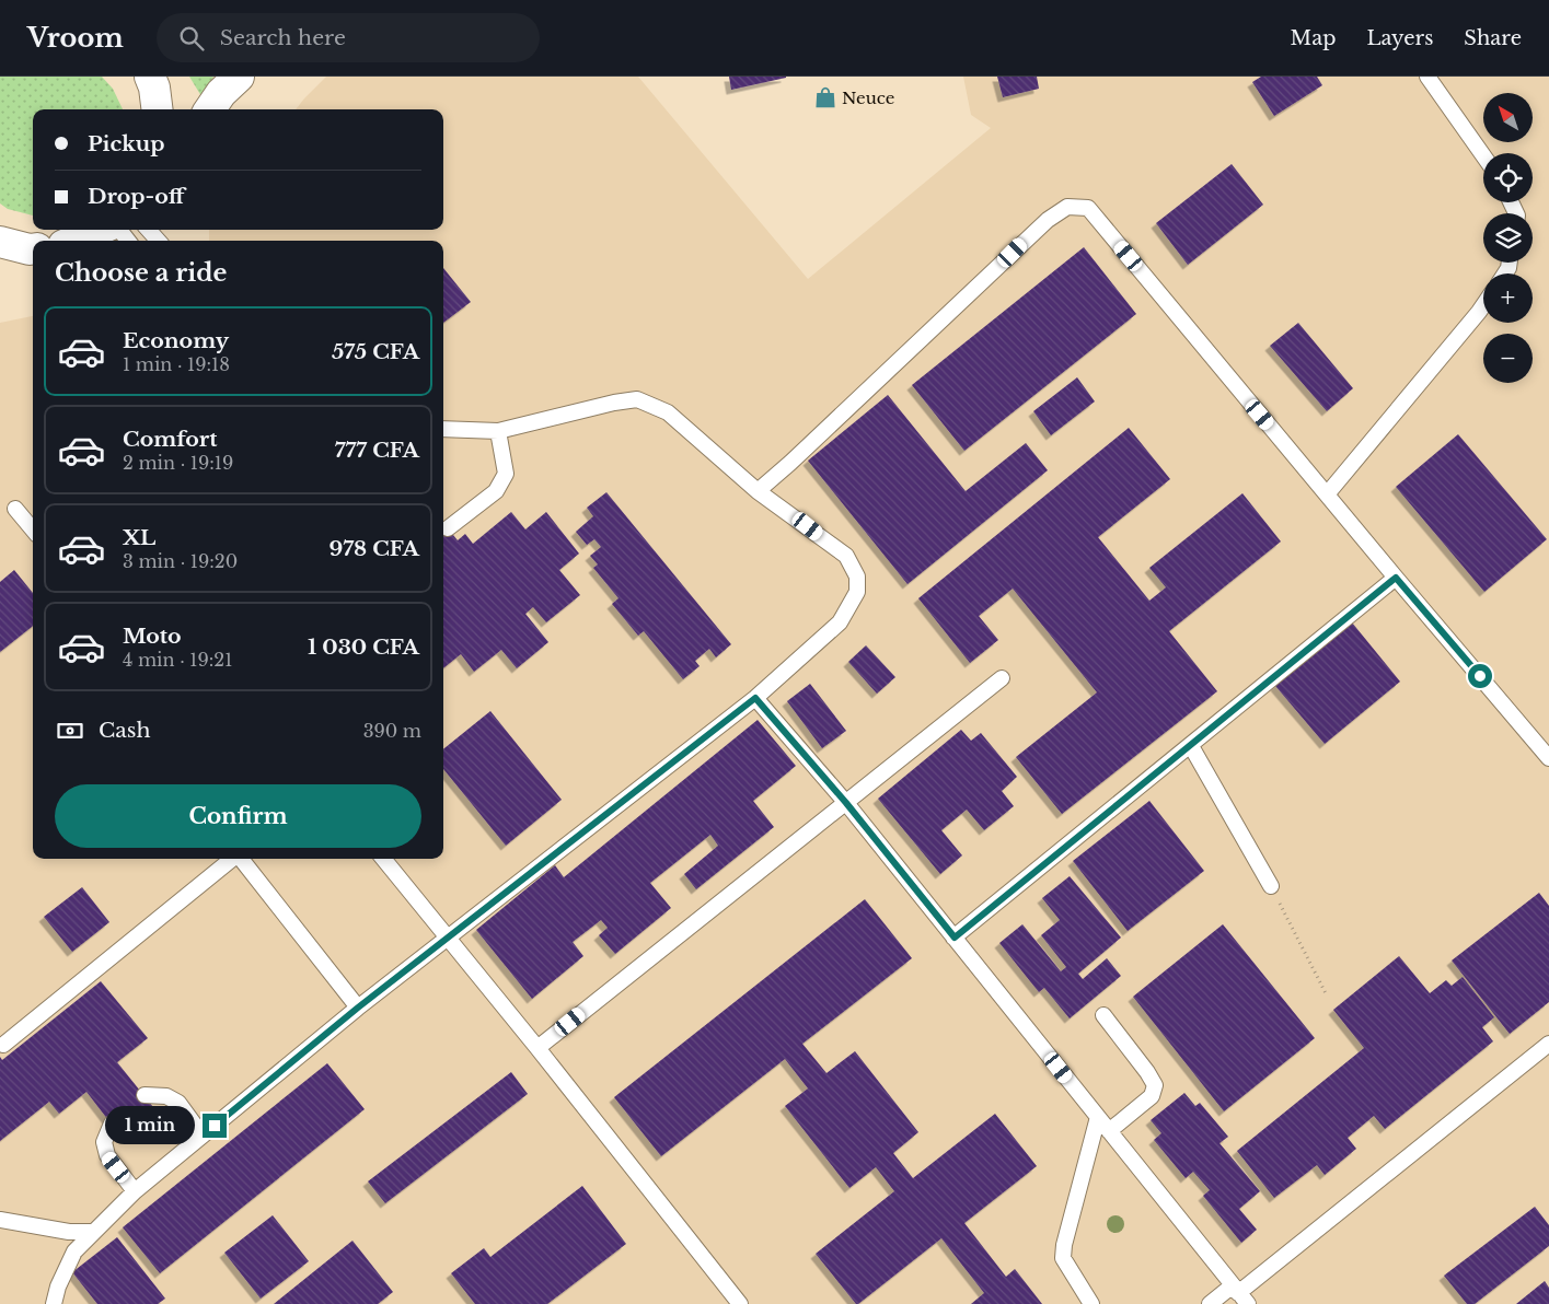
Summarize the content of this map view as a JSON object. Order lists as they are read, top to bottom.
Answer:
{
  "places": {
    "shop": ["Neuce"]
  },
  "north": "top left",
  "page": {
    "header": "Vroom",
    "search": "Search here",
    "nav": ["Map", "Layers", "Share"],
    "map_buttons": ["+", "−"],
    "banner": ["Pickup", "Drop-off"],
    "heading": "Choose a ride",
    "list": [
      {
        "name": "Economy",
        "note": "1 min · 19:18",
        "value": "575 CFA"
      },
      {
        "name": "Comfort",
        "note": "2 min · 19:19",
        "value": "777 CFA"
      },
      {
        "name": "XL",
        "note": "3 min · 19:20",
        "value": "978 CFA"
      },
      {
        "name": "Moto",
        "note": "4 min · 19:21",
        "value": "1 030 CFA"
      }
    ],
    "pay": ["Cash", "390 m"],
    "buttons": "Confirm",
    "bubble": "1 min"
  }
}
